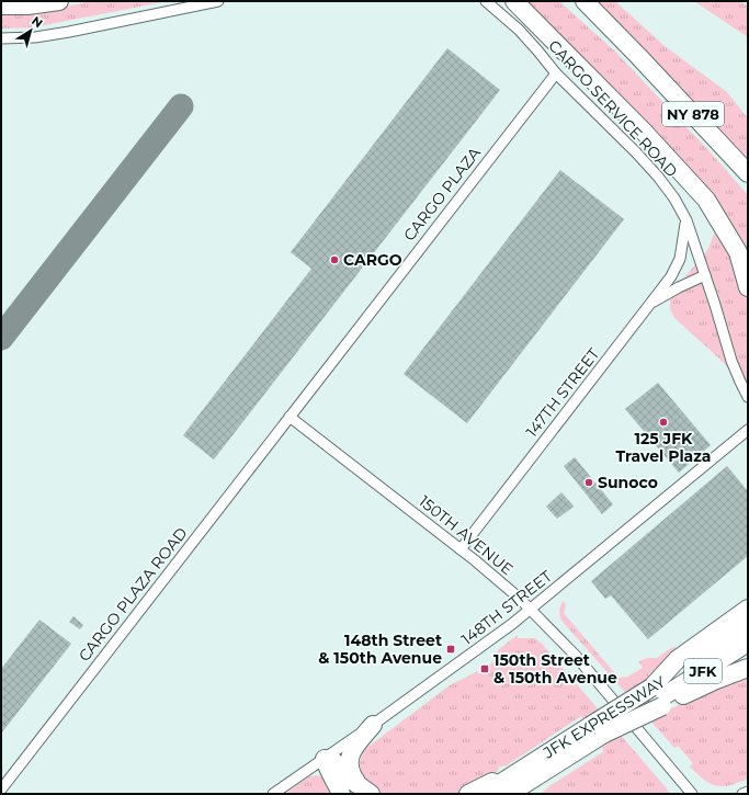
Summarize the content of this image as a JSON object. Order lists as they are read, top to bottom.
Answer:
{
  "streets": {
    "highway": ["NY 878", "JFK", "JFK EXPRESSWAY"],
    "street": [
      "CARGO SERVICE ROAD",
      "CARGO PLAZA",
      "147TH STREET",
      "150TH AVENUE",
      "CARGO PLAZA ROAD",
      "148TH STREET"
    ]
  },
  "crossings": [
    ["CARGO SERVICE ROAD", "CARGO PLAZA"],
    ["CARGO SERVICE ROAD", "147TH STREET"],
    ["CARGO PLAZA", "150TH AVENUE"],
    ["CARGO PLAZA", "CARGO PLAZA ROAD"],
    ["147TH STREET", "150TH AVENUE"],
    ["150TH AVENUE", "CARGO PLAZA ROAD"],
    ["150TH AVENUE", "148TH STREET"]
  ],
  "places": {
    "other": ["CARGO", "125 JFK Travel Plaza", "Sunoco"],
    "transit": ["148th Street & 150th Avenue", "150th Street & 150th Avenue"]
  },
  "north": "top right"
}
